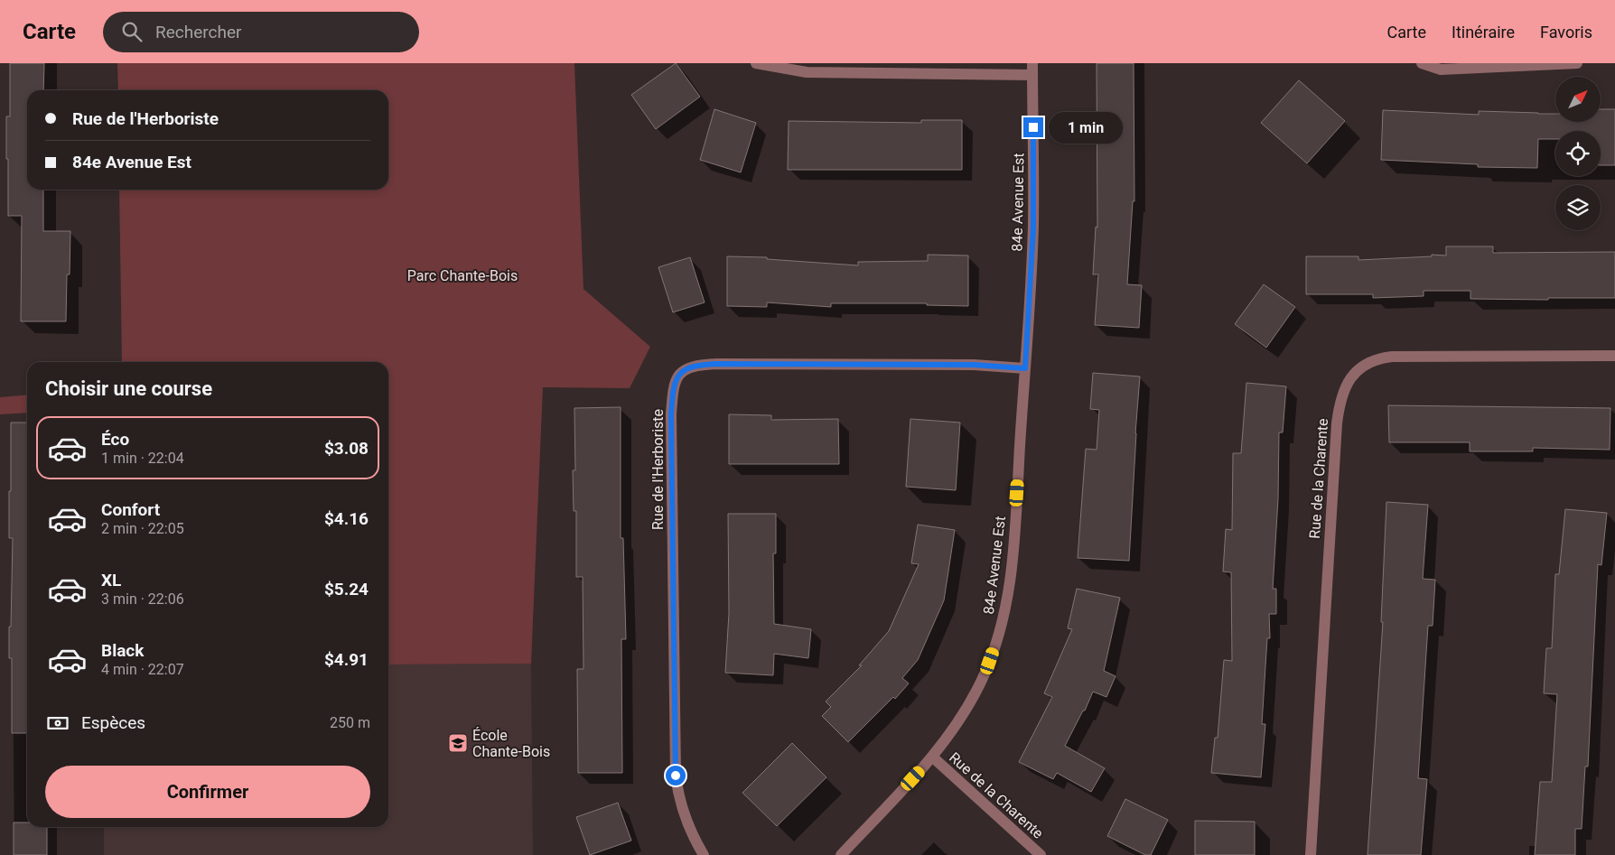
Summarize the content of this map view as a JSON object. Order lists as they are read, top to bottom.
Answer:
{
  "streets": {
    "street": ["84e Avenue Est", "Rue de l'Herboriste", "Rue de la Charente"]
  },
  "crossings": [
    ["84e Avenue Est", "Rue de l'Herboriste"],
    ["84e Avenue Est", "Rue de la Charente"]
  ],
  "parks": ["Parc Chante-Bois"],
  "places": {
    "school or university": ["École Chante-Bois"]
  },
  "north": "top right",
  "page": {
    "header": "Carte",
    "search": "Rechercher",
    "nav": ["Carte", "Itinéraire", "Favoris"],
    "banner": ["Rue de l'Herboriste", "84e Avenue Est"],
    "bubble": "1 min",
    "heading": "Choisir une course",
    "list": [
      {
        "name": "Éco",
        "note": "1 min · 22:04",
        "value": "$3.08"
      },
      {
        "name": "Confort",
        "note": "2 min · 22:05",
        "value": "$4.16"
      },
      {
        "name": "XL",
        "note": "3 min · 22:06",
        "value": "$5.24"
      },
      {
        "name": "Black",
        "note": "4 min · 22:07",
        "value": "$4.91"
      }
    ],
    "pay": ["Espèces", "250 m"],
    "buttons": "Confirmer"
  }
}
